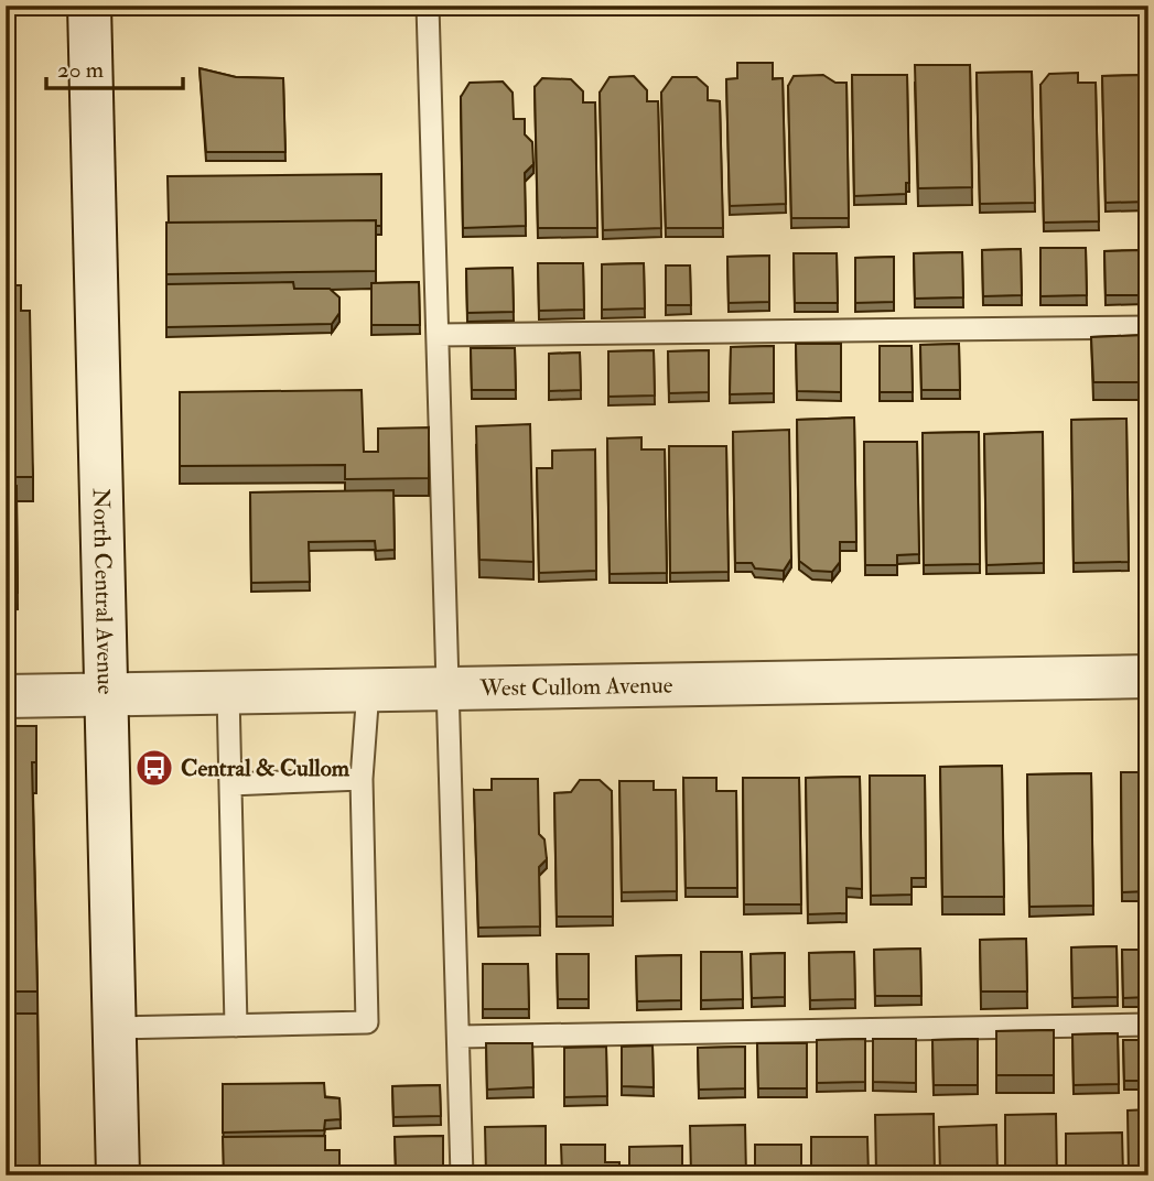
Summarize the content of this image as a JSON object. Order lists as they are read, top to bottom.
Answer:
{
  "streets": {
    "main road": ["North Central Avenue", "West Cullom Avenue"]
  },
  "crossings": [
    ["North Central Avenue", "West Cullom Avenue"]
  ],
  "places": {
    "bus stop": ["Central & Cullom"]
  },
  "scale_bar": "20 m"
}
